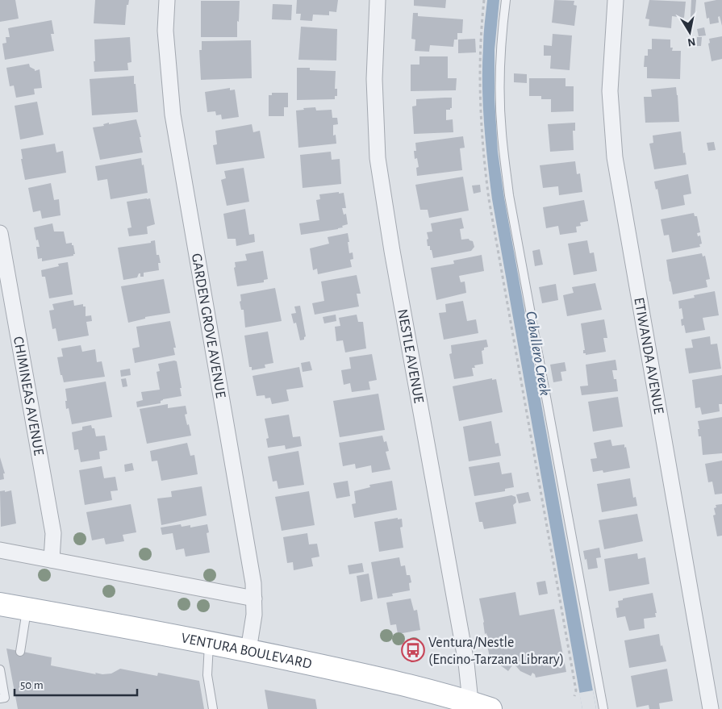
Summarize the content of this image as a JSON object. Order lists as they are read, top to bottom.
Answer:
{
  "streets": {
    "main road": ["VENTURA BOULEVARD"],
    "street": [
      "GARDEN GROVE AVENUE",
      "NESTLE AVENUE",
      "ETIWANDA AVENUE",
      "CHIMINEAS AVENUE"
    ]
  },
  "crossings": [
    ["GARDEN GROVE AVENUE", "VENTURA BOULEVARD"],
    ["NESTLE AVENUE", "VENTURA BOULEVARD"]
  ],
  "water": ["Caballero Creek"],
  "places": {
    "bus stop": ["Ventura/Nestle (Encino-Tarzana Library)"]
  },
  "scale_bar": "50 m",
  "north": "bottom"
}
